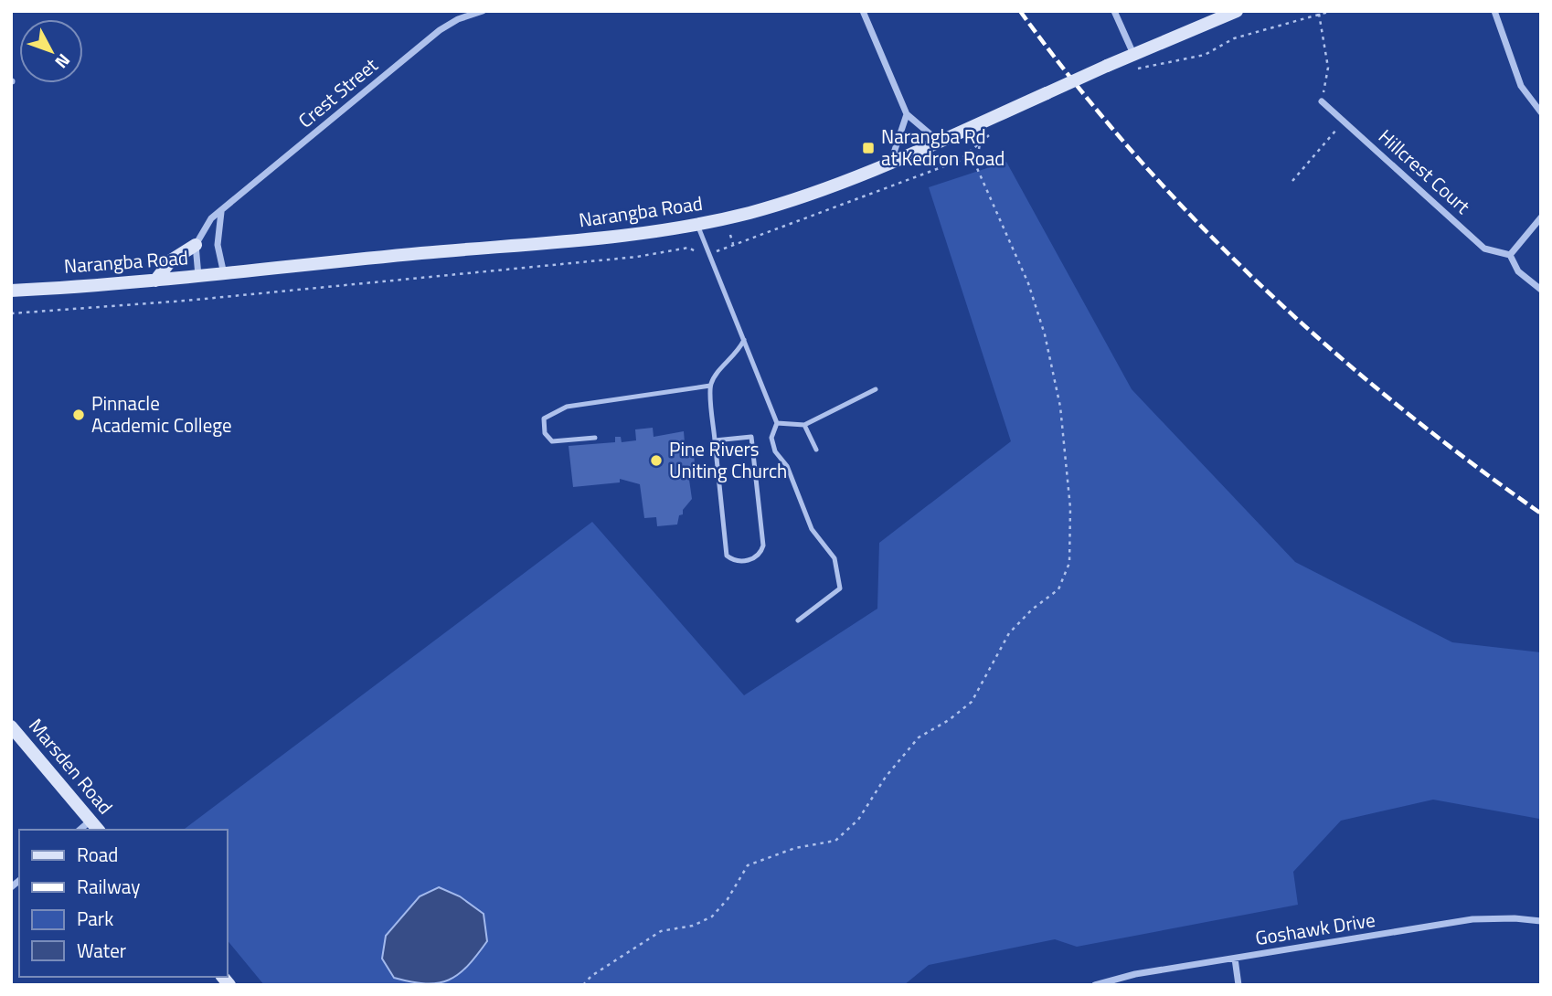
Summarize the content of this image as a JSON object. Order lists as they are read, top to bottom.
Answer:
{
  "streets": {
    "main road": ["Narangba Road", "Marsden Road"],
    "street": ["Crest Street", "Hillcrest Court", "Goshawk Drive"]
  },
  "places": {
    "transit": ["Narangba Rd at Kedron Road"],
    "other": ["Pinnacle Academic College", "Pine Rivers Uniting Church"]
  },
  "legend": [
    "Road",
    "Railway",
    "Park",
    "Water"
  ],
  "north": "bottom right"
}
